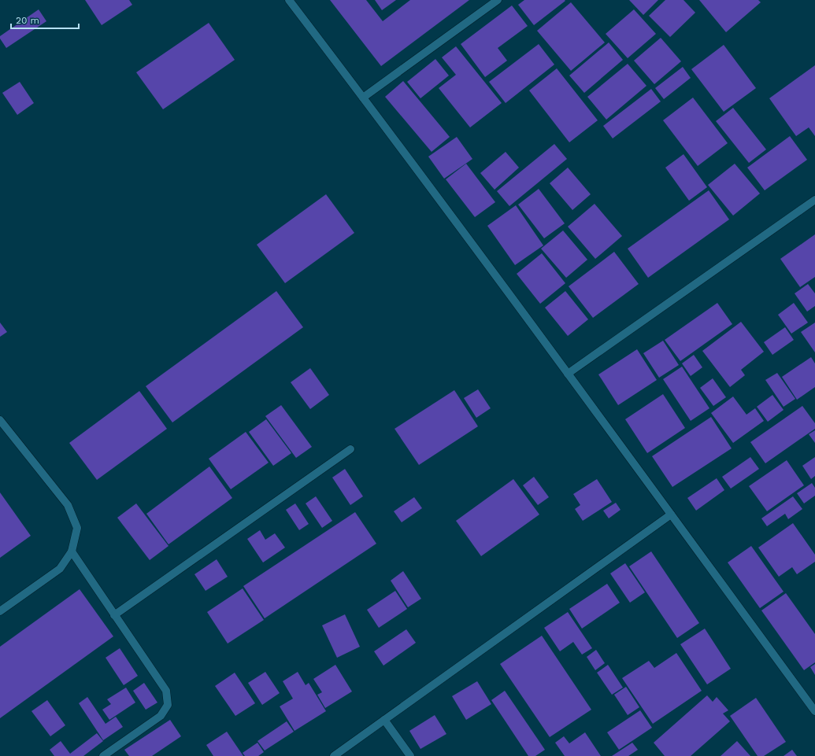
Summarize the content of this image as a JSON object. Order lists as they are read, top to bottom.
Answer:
{
  "scale_bar": "20 m"
}
